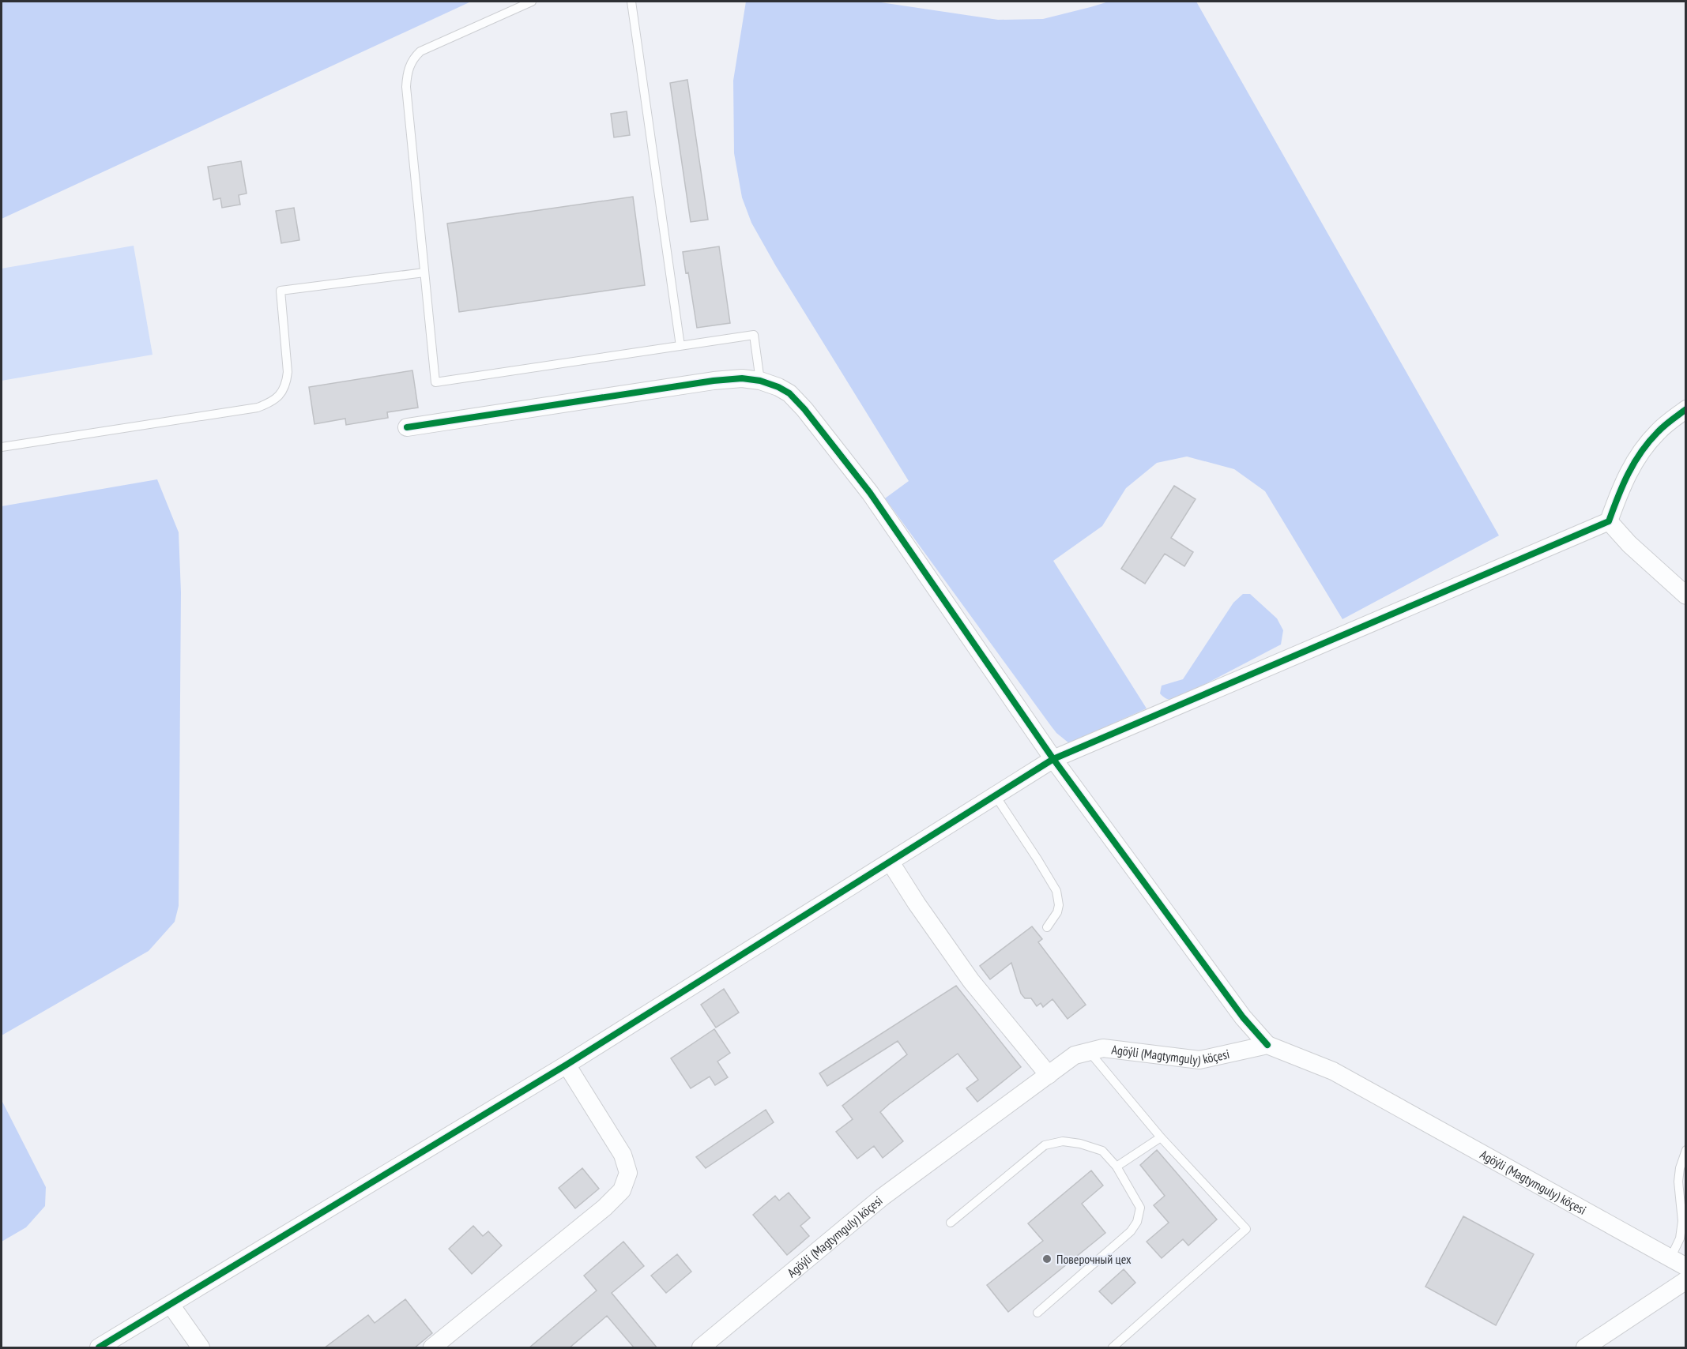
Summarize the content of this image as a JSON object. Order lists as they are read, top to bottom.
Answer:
{
  "streets": {
    "street": ["Agöýli (Magtymguly) köçesi"]
  },
  "places": ["Поверочный цех"]
}
